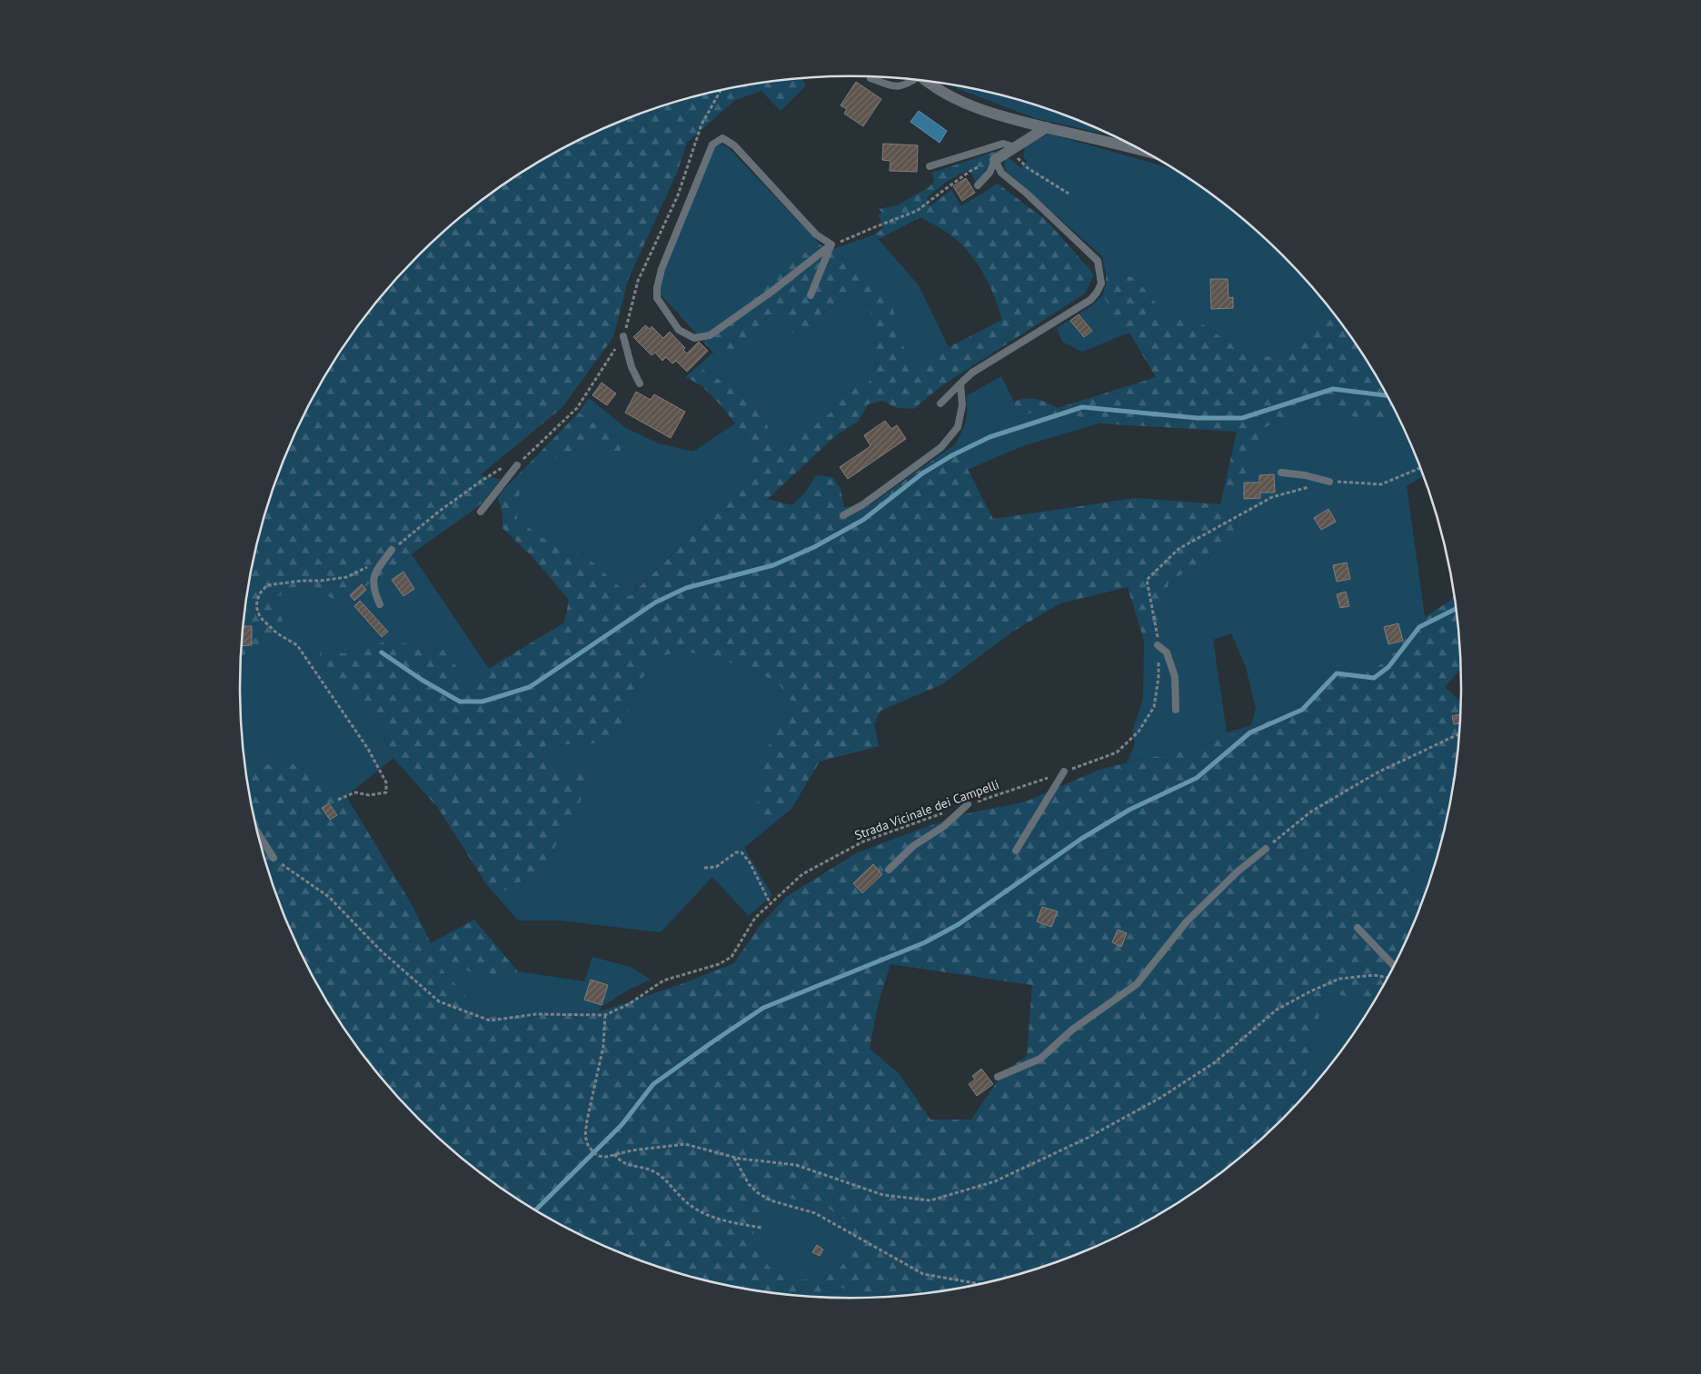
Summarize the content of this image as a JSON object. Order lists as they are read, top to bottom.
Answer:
{
  "streets": {
    "path": ["Strada Vicinale dei Campelli"]
  }
}
